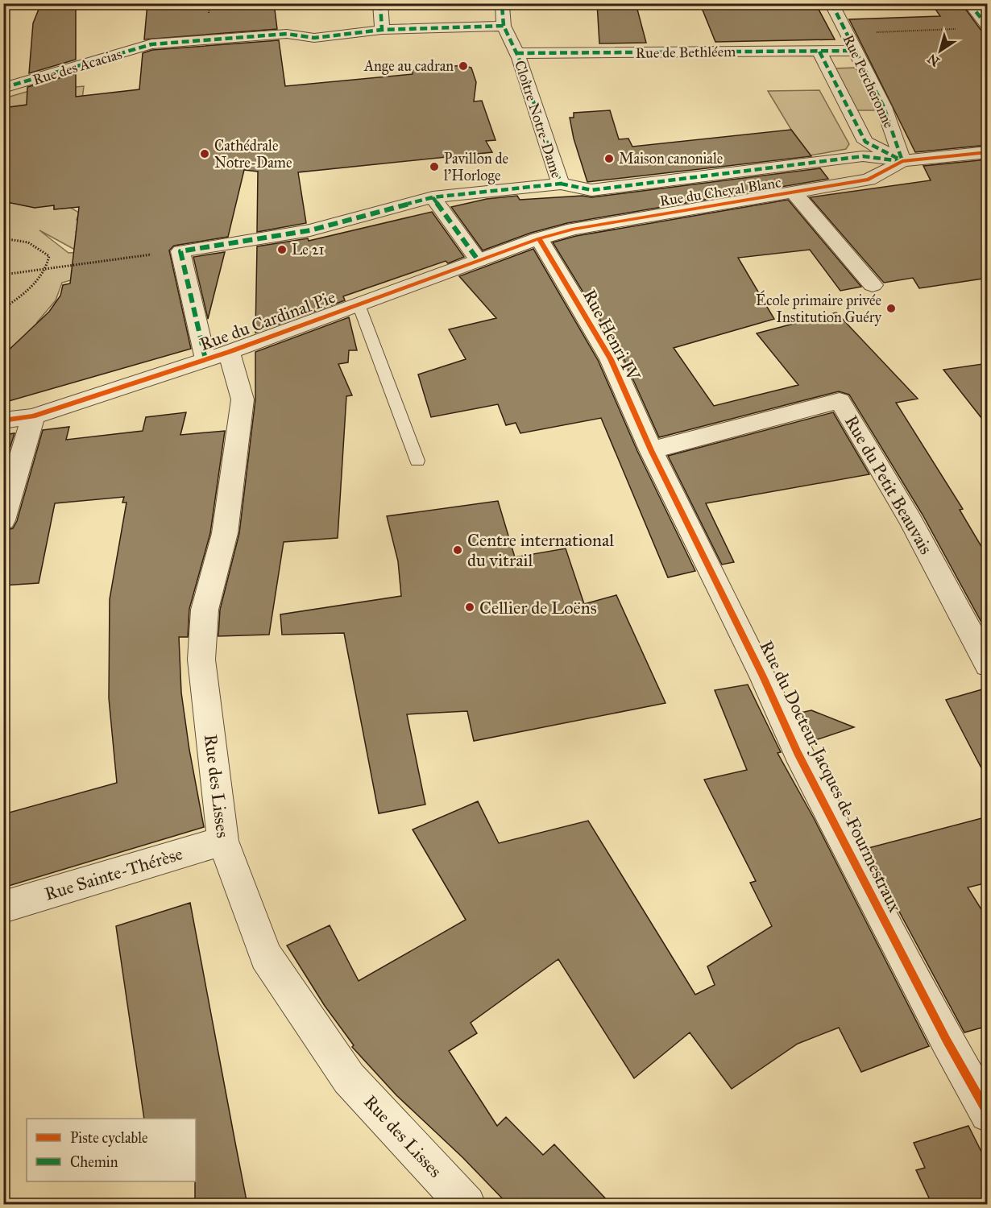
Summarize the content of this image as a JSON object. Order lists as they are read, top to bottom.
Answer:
{
  "streets": {
    "street": [
      "Rue de Bethléem",
      "Rue des Acacias",
      "Rue Percheronne",
      "Cloître Notre-Dame",
      "Rue du Cheval Blanc",
      "Rue du Cardinal Pie",
      "Rue Henri IV",
      "Rue du Petit Beauvais",
      "Rue du Docteur Jacques de Fourmestraux",
      "Rue des Lisses",
      "Rue Sainte-Thérèse"
    ]
  },
  "crossings": [
    ["Rue de Bethléem", "Rue Percheronne"],
    ["Rue de Bethléem", "Cloître Notre-Dame"],
    ["Rue Percheronne", "Rue du Cheval Blanc"],
    ["Rue du Cheval Blanc", "Rue du Cardinal Pie"],
    ["Rue du Cheval Blanc", "Rue Henri IV"],
    ["Rue du Cardinal Pie", "Rue Henri IV"],
    ["Rue du Cardinal Pie", "Rue des Lisses"],
    ["Rue Henri IV", "Rue du Petit Beauvais"],
    ["Rue Henri IV", "Rue du Docteur Jacques de Fourmestraux"],
    ["Rue du Petit Beauvais", "Rue du Docteur Jacques de Fourmestraux"],
    ["Rue des Lisses", "Rue Sainte-Thérèse"]
  ],
  "places": [
    "Ange au cadran",
    "Cathédrale Notre-Dame",
    "Maison canoniale",
    "Pavillon de l'Horloge",
    "Le 21",
    "École primaire privée Institution Guéry",
    "Centre international du vitrail",
    "Cellier de Loëns"
  ],
  "legend": ["Piste cyclable", "Chemin"],
  "north": "bottom left"
}
